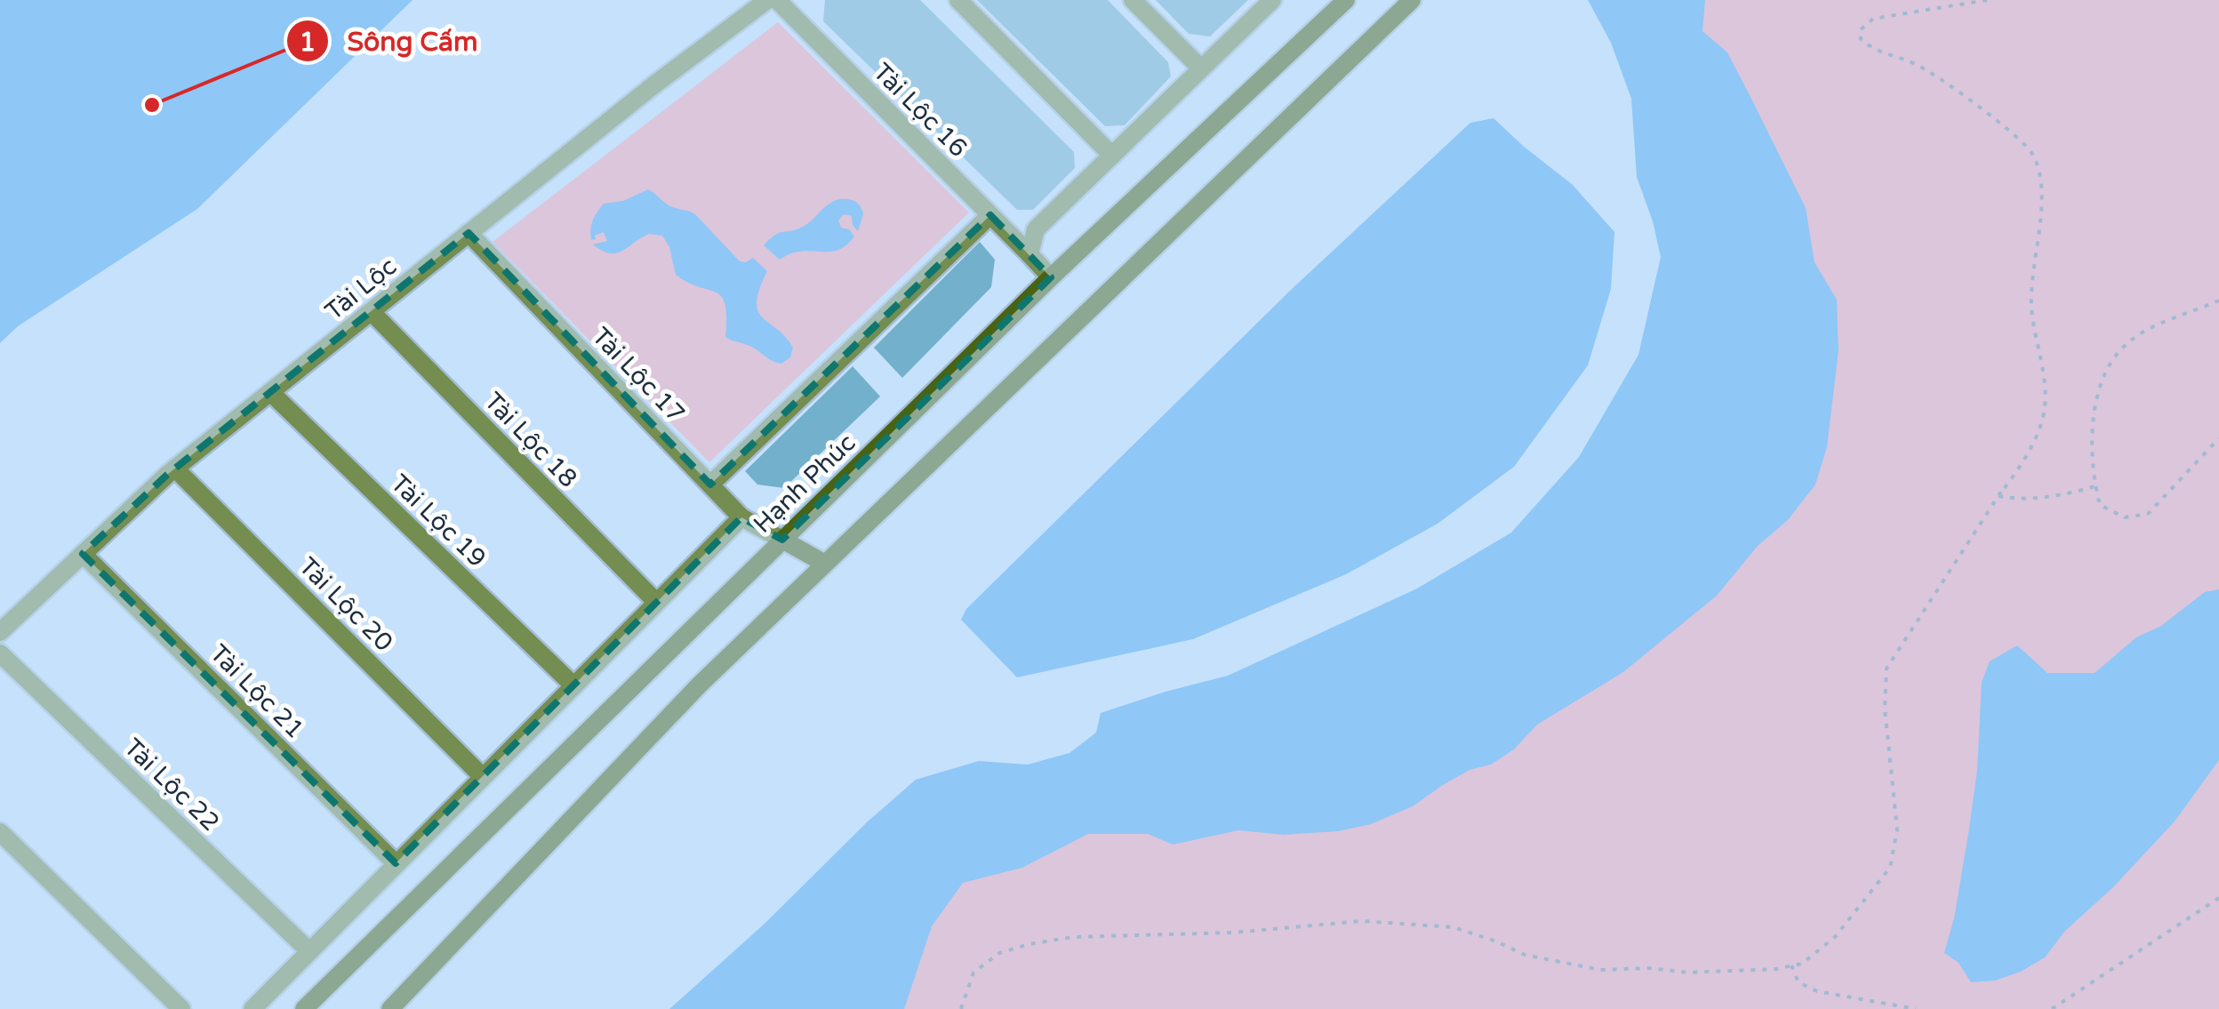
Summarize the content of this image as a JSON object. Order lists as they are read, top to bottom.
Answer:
{
  "streets": {
    "street": [
      "Tài Lộc 16",
      "Tài Lộc",
      "Tài Lộc 17",
      "Tài Lộc 18",
      "Hạnh Phúc",
      "Tài Lộc 19",
      "Tài Lộc 20",
      "Tài Lộc 21",
      "Tài Lộc 22"
    ]
  },
  "crossings": [
    ["Tài Lộc 16", "Hạnh Phúc"],
    ["Tài Lộc", "Tài Lộc 17"],
    ["Tài Lộc", "Tài Lộc 18"],
    ["Tài Lộc", "Tài Lộc 19"],
    ["Tài Lộc", "Tài Lộc 20"],
    ["Tài Lộc", "Tài Lộc 21"],
    ["Tài Lộc 17", "Hạnh Phúc"]
  ],
  "places": ["Sông Cấm"]
}
